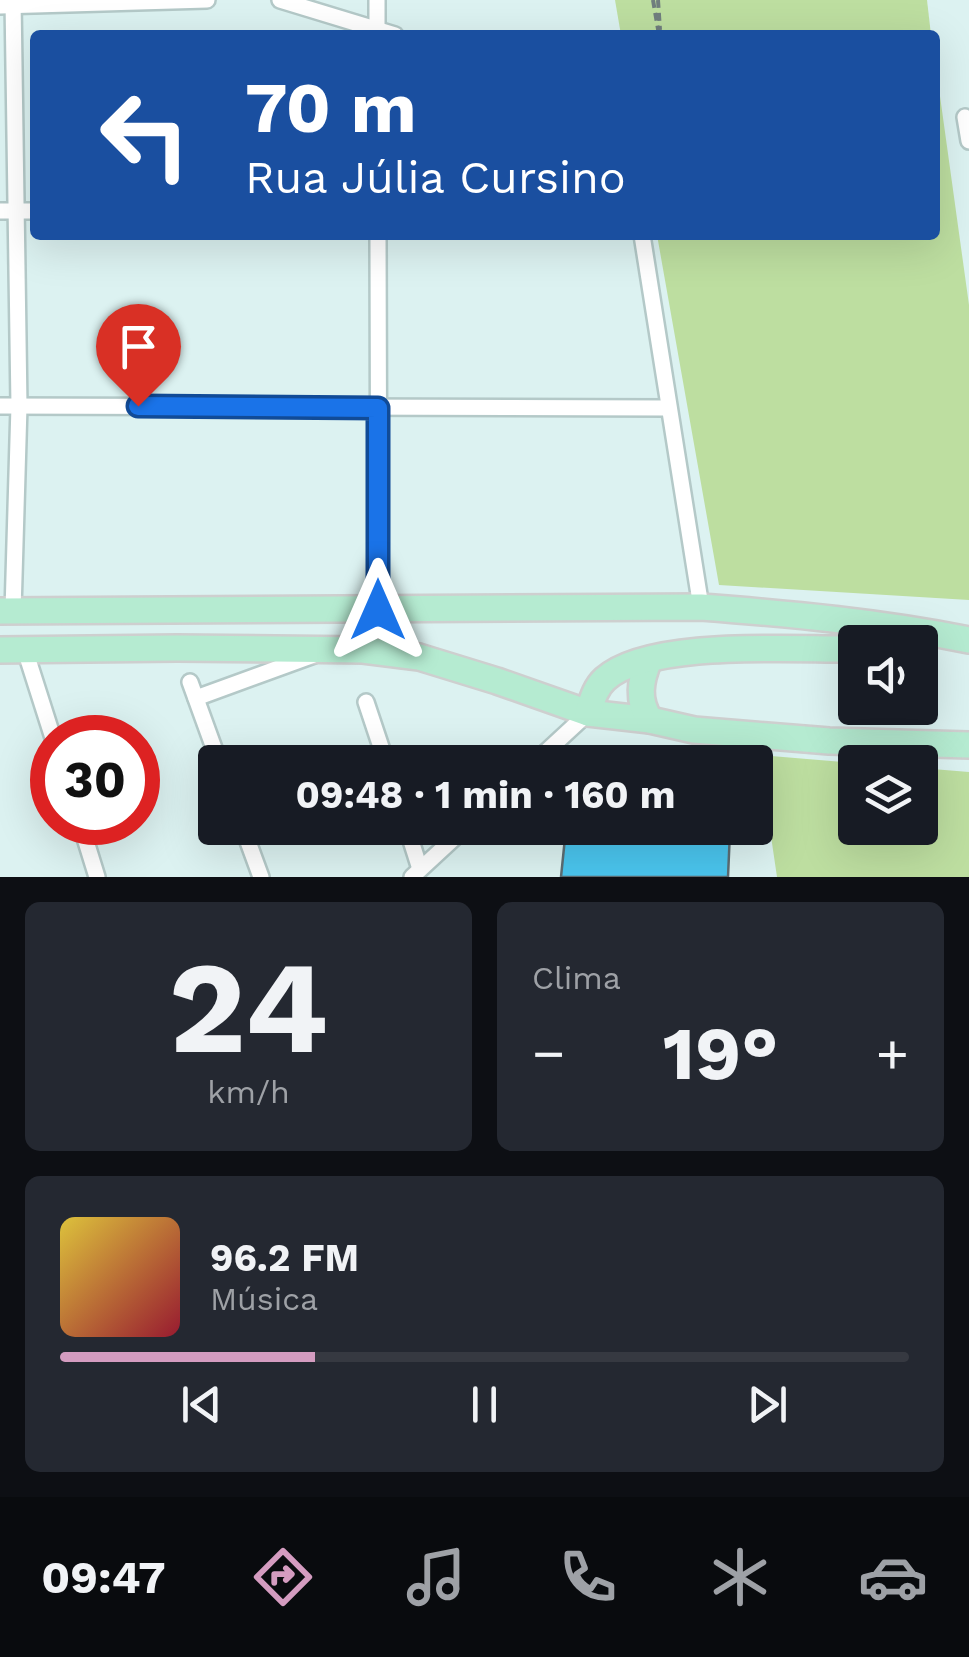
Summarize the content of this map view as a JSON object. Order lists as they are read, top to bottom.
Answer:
{
  "page": {
    "turn": ["70 m", "Rua Júlia Cursino"],
    "limit": "30",
    "trip": "09:48 · 1 min · 160 m",
    "tile": [
      ["24", "km/h"],
      "Clima"
    ],
    "heat": ["−", "19°", "+"],
    "song": ["96.2 FM", "Música"],
    "tabs": "09:47"
  }
}
